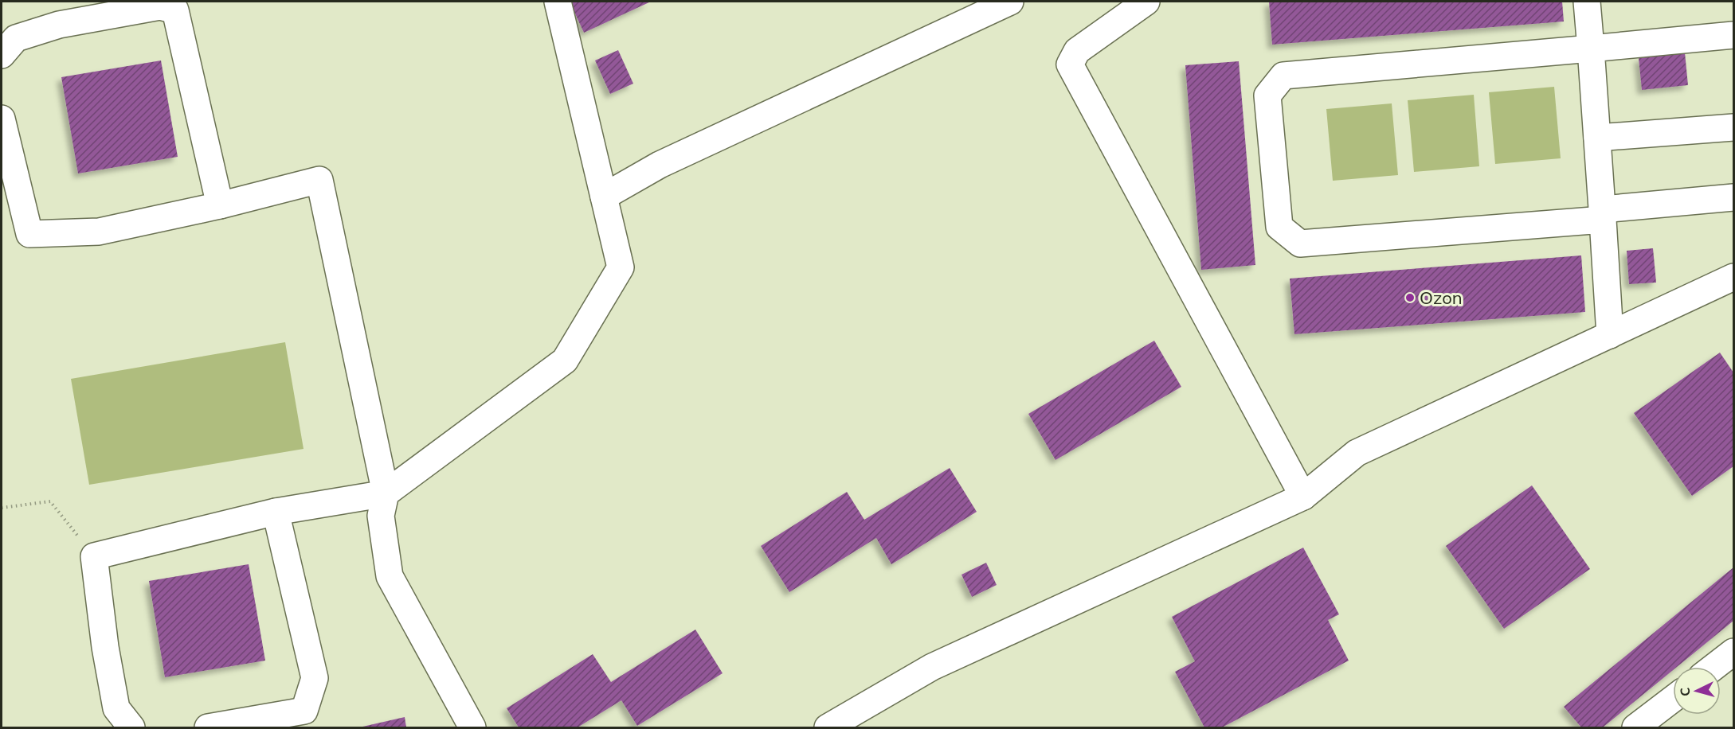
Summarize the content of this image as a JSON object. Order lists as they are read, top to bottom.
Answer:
{
  "places": ["Ozon"],
  "north": "left"
}
